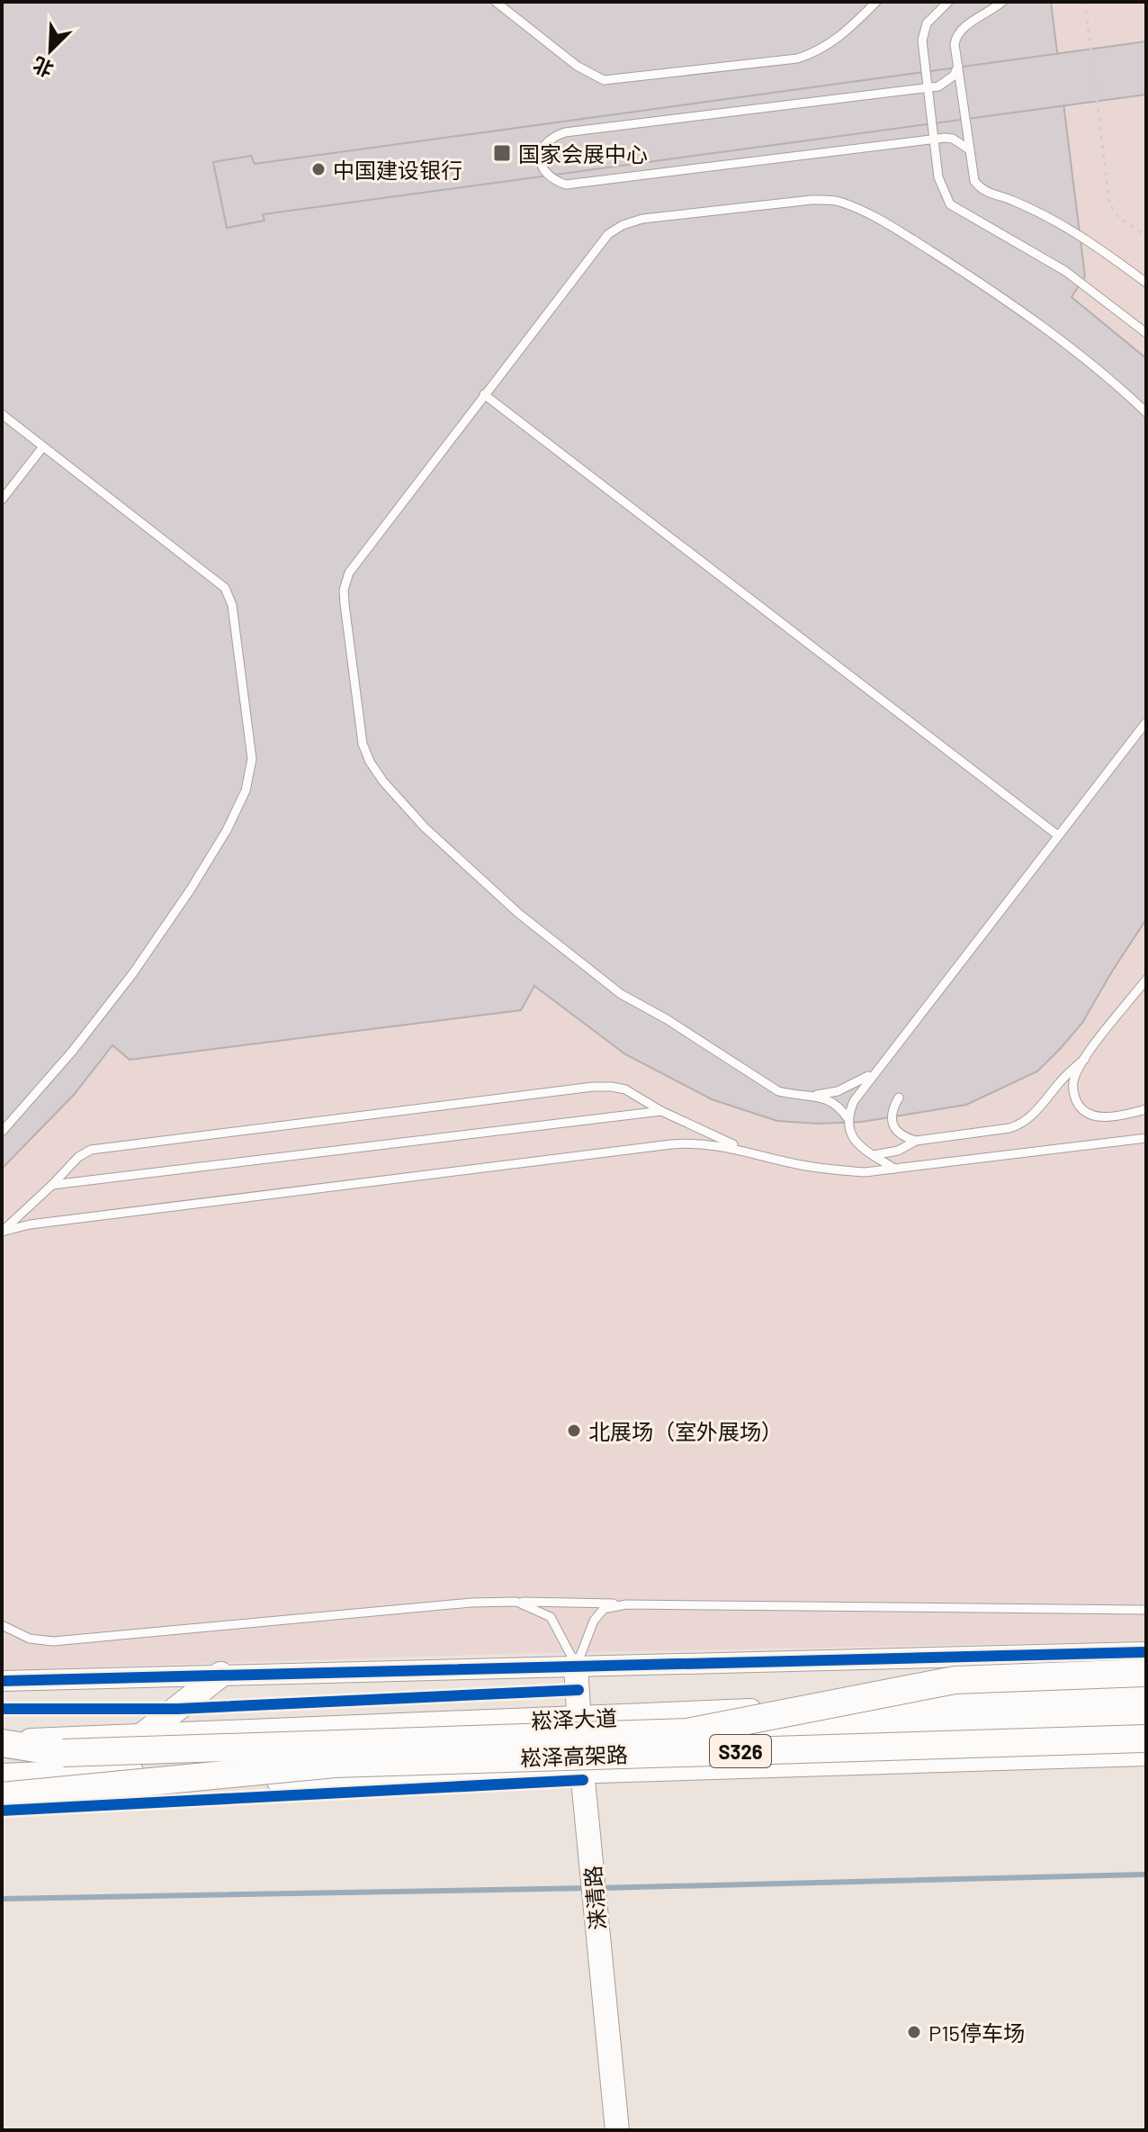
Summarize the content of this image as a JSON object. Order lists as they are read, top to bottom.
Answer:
{
  "streets": {
    "highway": ["S326", "崧泽高架路"],
    "main road": ["崧泽大道", "涞清路"]
  },
  "crossings": [
    ["崧泽大道", "涞清路"]
  ],
  "places": {
    "transit": ["国家会展中心"],
    "other": ["中国建设银行", "北展场（室外展场）", "P15停车场"]
  },
  "north": "bottom left"
}
